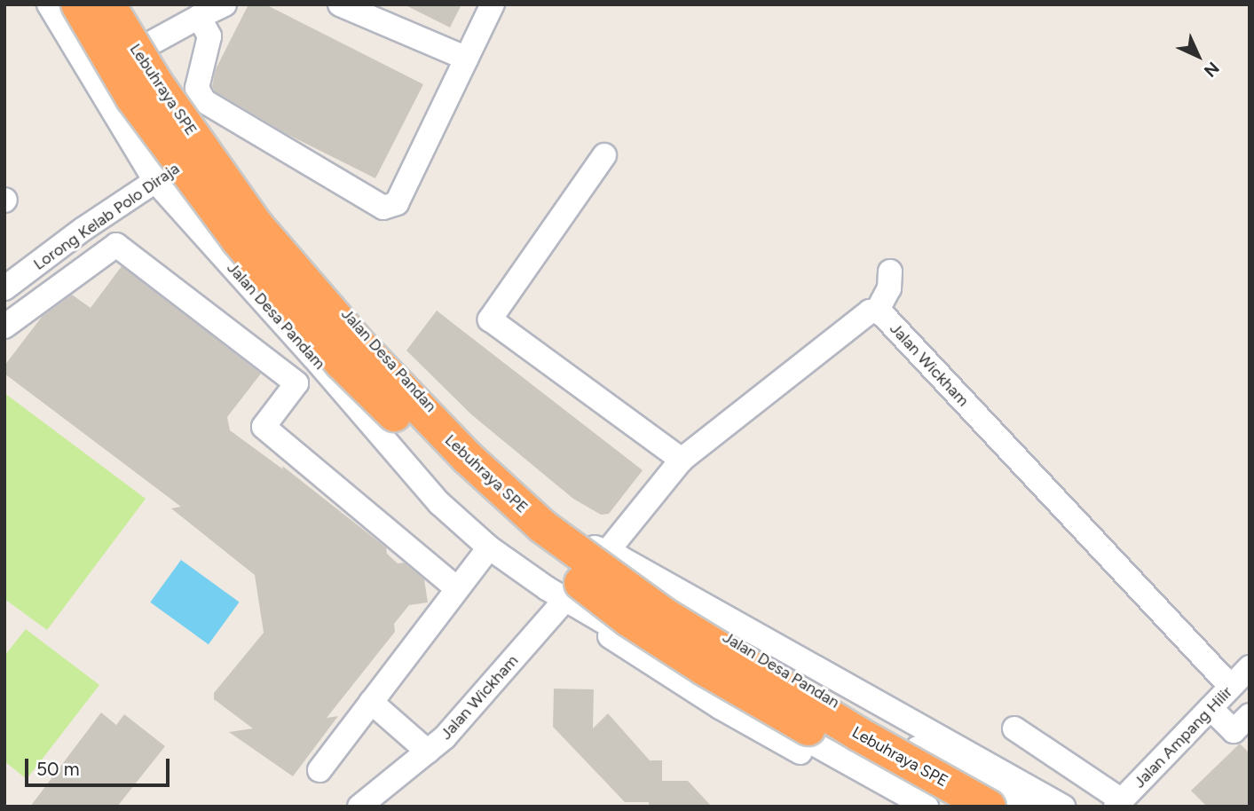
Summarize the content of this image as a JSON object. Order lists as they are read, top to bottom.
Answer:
{
  "streets": {
    "highway": ["Lebuhraya SPE"],
    "street": [
      "Lorong Kelab Polo Diraja",
      "Jalan Desa Pandam",
      "Jalan Desa Pandan",
      "Jalan Wickham",
      "Jalan Ampang Hilir"
    ]
  },
  "crossings": [
    ["Lorong Kelab Polo Diraja", "Jalan Desa Pandam"],
    ["Lorong Kelab Polo Diraja", "Jalan Desa Pandan"],
    ["Jalan Desa Pandam", "Jalan Wickham"],
    ["Jalan Desa Pandan", "Jalan Wickham"],
    ["Jalan Wickham", "Jalan Ampang Hilir"]
  ],
  "scale_bar": "50 m",
  "north": "bottom right"
}
